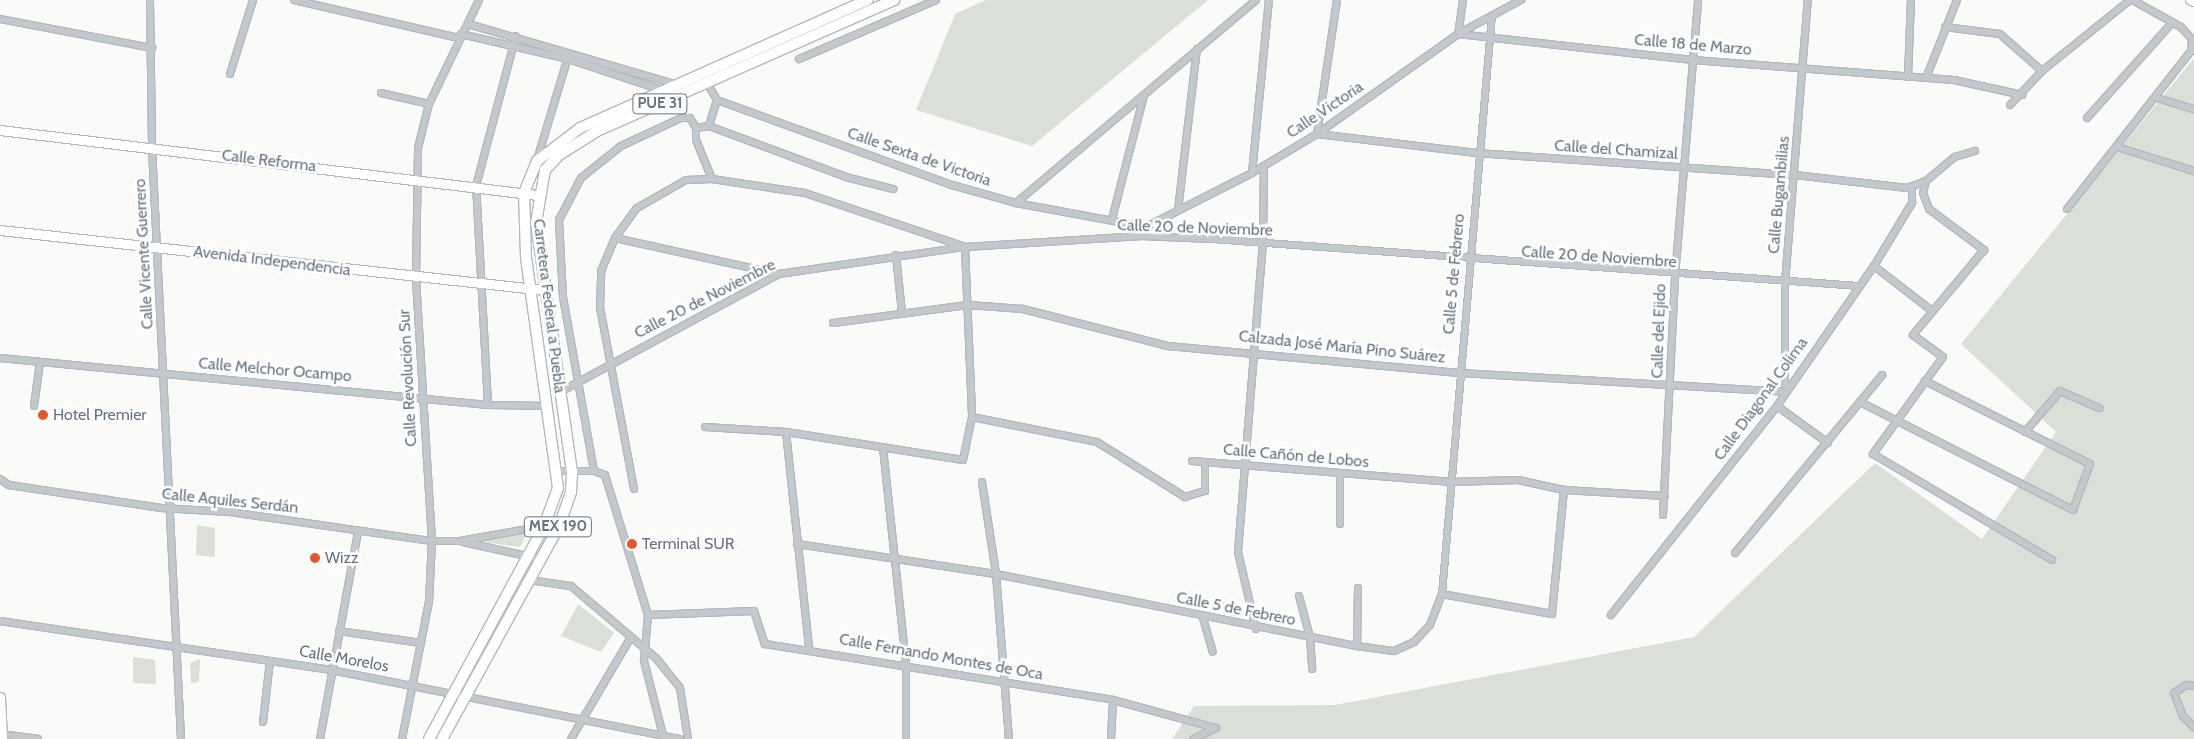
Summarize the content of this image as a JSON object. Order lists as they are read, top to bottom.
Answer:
{
  "streets": {
    "main road": ["PUE 31", "Carretera Federal a Puebla", "MEX 190"],
    "street": [
      "Calle 18 de Marzo",
      "Calle Victoria",
      "Calle del Chamizal",
      "Calle Sexta de Victoria",
      "Calle Reforma",
      "Calle Bugambilias",
      "Calle 20 de Noviembre",
      "Calle Vicente Guerrero",
      "Avenida Independencia",
      "Calle 5 de Febrero",
      "Calle del Ejido",
      "Calzada José María Pino Suárez",
      "Calle Melchor Ocampo",
      "Calle Revolución Sur",
      "Calle Diagonal Colima",
      "Calle Cañón de Lobos",
      "Calle Aquiles Serdán",
      "Calle Fernando Montes de Oca",
      "Calle Morelos"
    ]
  },
  "crossings": [
    ["Calle 18 de Marzo", "Calle Victoria"],
    ["Calle 18 de Marzo", "Calle Bugambilias"],
    ["Calle 18 de Marzo", "Calle 5 de Febrero"],
    ["Calle 18 de Marzo", "Calle del Ejido"],
    ["Calle Victoria", "Calle del Chamizal"],
    ["Calle Victoria", "Calle Sexta de Victoria"],
    ["Calle Victoria", "Calle 5 de Febrero"],
    ["Calle del Chamizal", "Calle Bugambilias"],
    ["Calle del Chamizal", "Calle 5 de Febrero"],
    ["Calle del Chamizal", "Calle del Ejido"],
    ["Calle del Chamizal", "Calle Diagonal Colima"],
    ["Calle Reforma", "Calle Vicente Guerrero"],
    ["Calle Reforma", "Carretera Federal a Puebla"],
    ["Calle Reforma", "Calle Revolución Sur"],
    ["Calle Bugambilias", "Calle 20 de Noviembre"],
    ["Calle Bugambilias", "Calzada José María Pino Suárez"],
    ["Calle Bugambilias", "Calle Diagonal Colima"],
    ["Calle 20 de Noviembre", "Calle 5 de Febrero"],
    ["Calle 20 de Noviembre", "Carretera Federal a Puebla"],
    ["Calle 20 de Noviembre", "Calle del Ejido"],
    ["Calle 20 de Noviembre", "Calle Diagonal Colima"],
    ["Calle Vicente Guerrero", "Avenida Independencia"],
    ["Calle Vicente Guerrero", "Calle Melchor Ocampo"],
    ["Calle Vicente Guerrero", "Calle Aquiles Serdán"],
    ["Calle Vicente Guerrero", "Calle Morelos"],
    ["Avenida Independencia", "Carretera Federal a Puebla"],
    ["Avenida Independencia", "Calle Revolución Sur"],
    ["Calle 5 de Febrero", "Calzada José María Pino Suárez"],
    ["Calle 5 de Febrero", "Calle Cañón de Lobos"],
    ["Carretera Federal a Puebla", "Calle Melchor Ocampo"],
    ["Carretera Federal a Puebla", "Calle Aquiles Serdán"],
    ["Carretera Federal a Puebla", "Calle Morelos"],
    ["Calle del Ejido", "Calzada José María Pino Suárez"],
    ["Calle del Ejido", "Calle Cañón de Lobos"],
    ["Calzada José María Pino Suárez", "Calle Diagonal Colima"],
    ["Calle Melchor Ocampo", "Calle Revolución Sur"],
    ["Calle Revolución Sur", "Calle Aquiles Serdán"],
    ["Calle Revolución Sur", "Calle Morelos"]
  ],
  "places": ["Hotel Premier", "Terminal SUR", "Wizz"]
}
